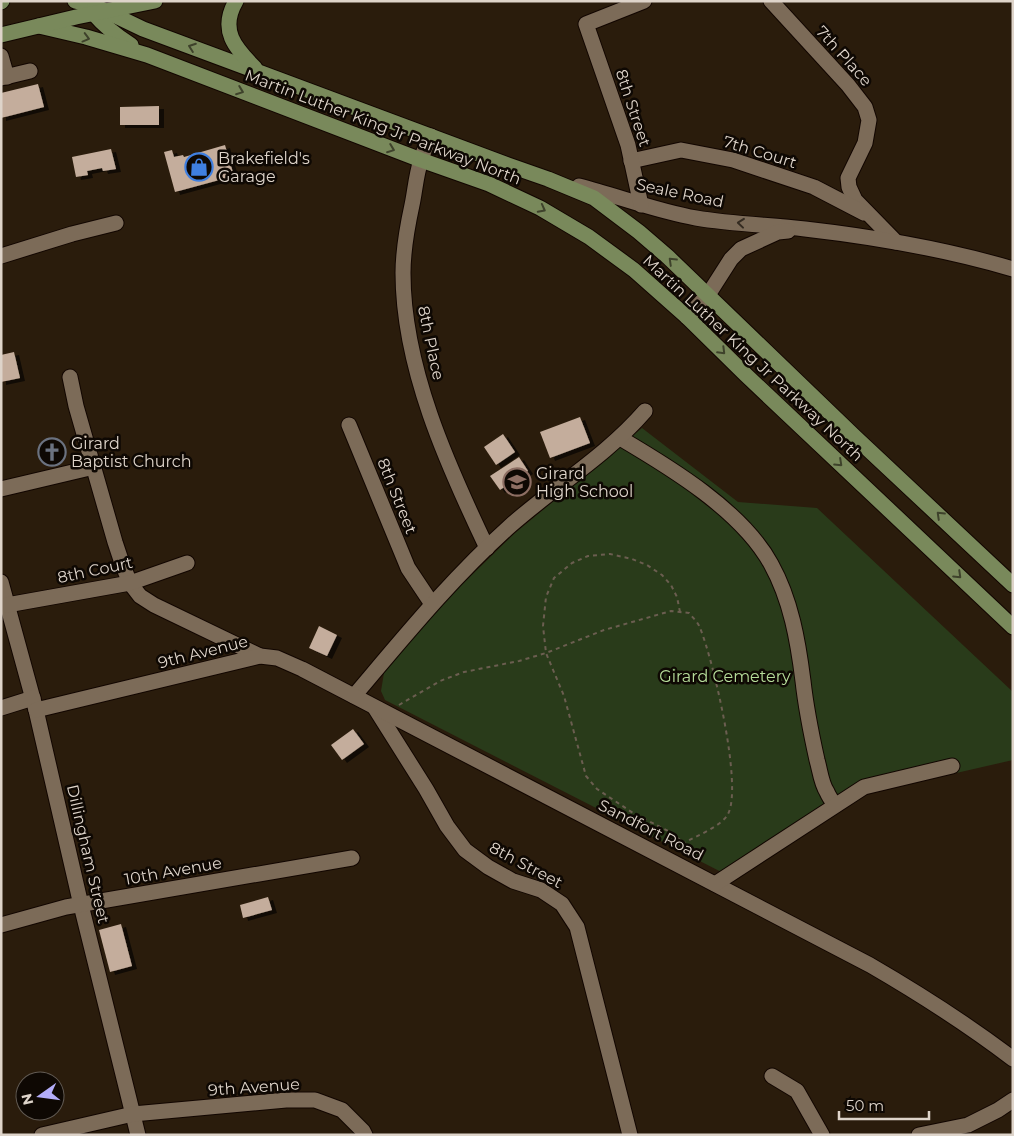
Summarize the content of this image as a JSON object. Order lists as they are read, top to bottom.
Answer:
{
  "streets": {
    "main road": ["Martin Luther King Jr Parkway North"],
    "street": [
      "7th Place",
      "8th Street",
      "7th Court",
      "Seale Road",
      "8th Place",
      "8th Court",
      "9th Avenue",
      "Sandfort Road",
      "Dillingham Street",
      "10th Avenue"
    ]
  },
  "crossings": [
    ["7th Place", "7th Court"],
    ["7th Place", "Seale Road"],
    ["8th Street", "7th Court"],
    ["8th Street", "Seale Road"],
    ["8th Street", "Sandfort Road"],
    ["Martin Luther King Jr Parkway North", "Seale Road"],
    ["Martin Luther King Jr Parkway North", "8th Place"],
    ["8th Court", "9th Avenue"],
    ["8th Court", "Dillingham Street"],
    ["9th Avenue", "Sandfort Road"],
    ["9th Avenue", "Dillingham Street"],
    ["Dillingham Street", "10th Avenue"]
  ],
  "parks": ["Girard Cemetery"],
  "places": {
    "shop": ["Brakefield's Garage"],
    "church": ["Girard Baptist Church"],
    "school or university": ["Girard High School"]
  },
  "scale_bar": "50 m",
  "north": "left"
}
